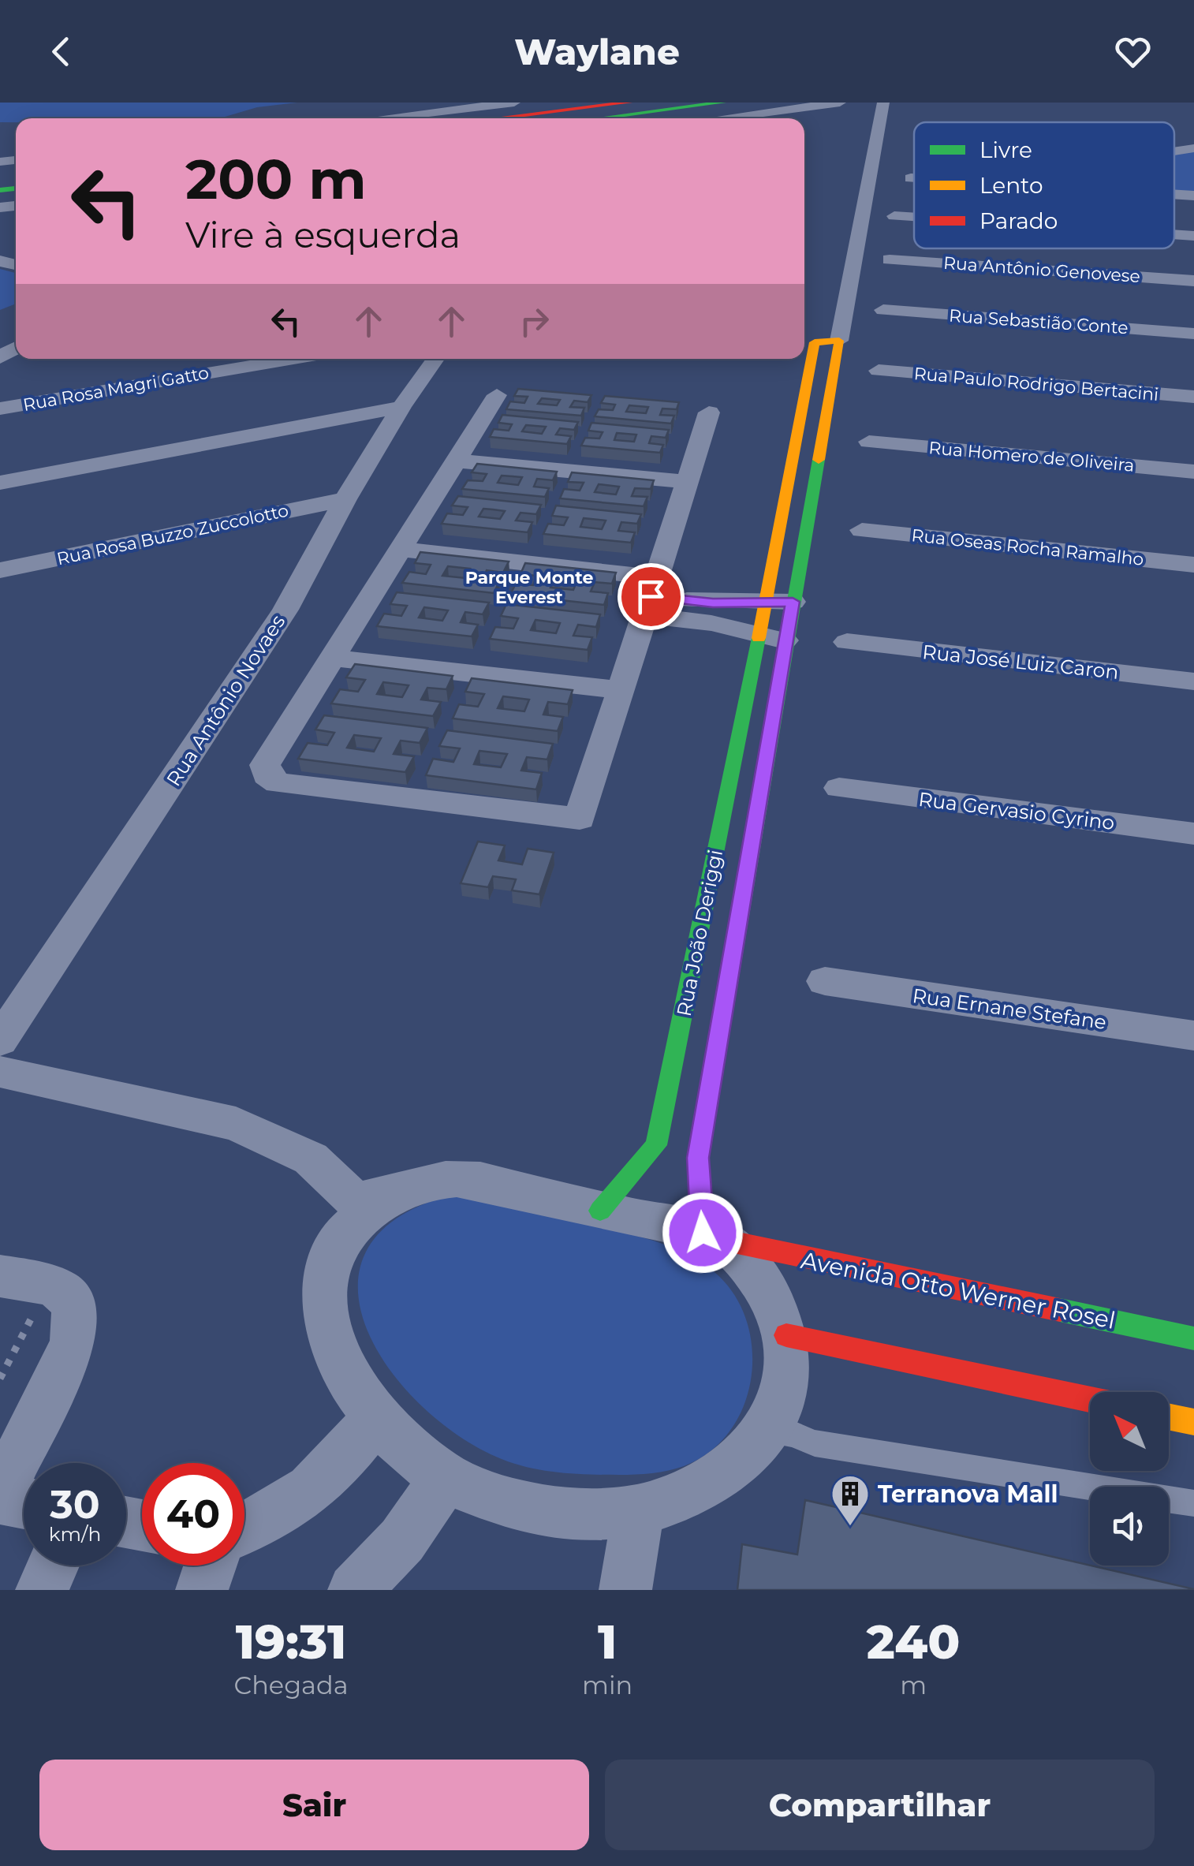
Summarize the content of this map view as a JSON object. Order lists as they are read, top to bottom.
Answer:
{
  "streets": {
    "main road": ["Rua João Deriggi", "Avenida Otto Werner Rosel"],
    "street": [
      "Rua Antônio Genovese",
      "Rua Sebastião Conte",
      "Rua Paulo Rodrigo Bertacini",
      "Rua Rosa Magri Gatto",
      "Rua Homero de Oliveira",
      "Rua Rosa Buzzo Zuccolotto",
      "Rua Oseas Rocha Ramalho",
      "Rua José Luiz Caron",
      "Rua Antônio Novaes",
      "Rua Gervasio Cyrino",
      "Rua Ernane Stefane"
    ]
  },
  "crossings": [
    ["Rua Rosa Buzzo Zuccolotto", "Rua Antônio Novaes"],
    ["Rua João Deriggi", "Avenida Otto Werner Rosel"]
  ],
  "districts": ["Parque Monte Everest"],
  "places": {
    "building": ["Terranova Mall"]
  },
  "legend": ["Livre", "Lento", "Parado"],
  "north": "top left",
  "page": {
    "header": "Waylane",
    "turn": ["200 m", "Vire à esquerda"],
    "speed": "30 km/h",
    "limit": "40",
    "eta": [
      "19:31",
      "Chegada",
      "1",
      "min",
      "240",
      "m"
    ],
    "buttons": ["Sair", "Compartilhar"]
  }
}
